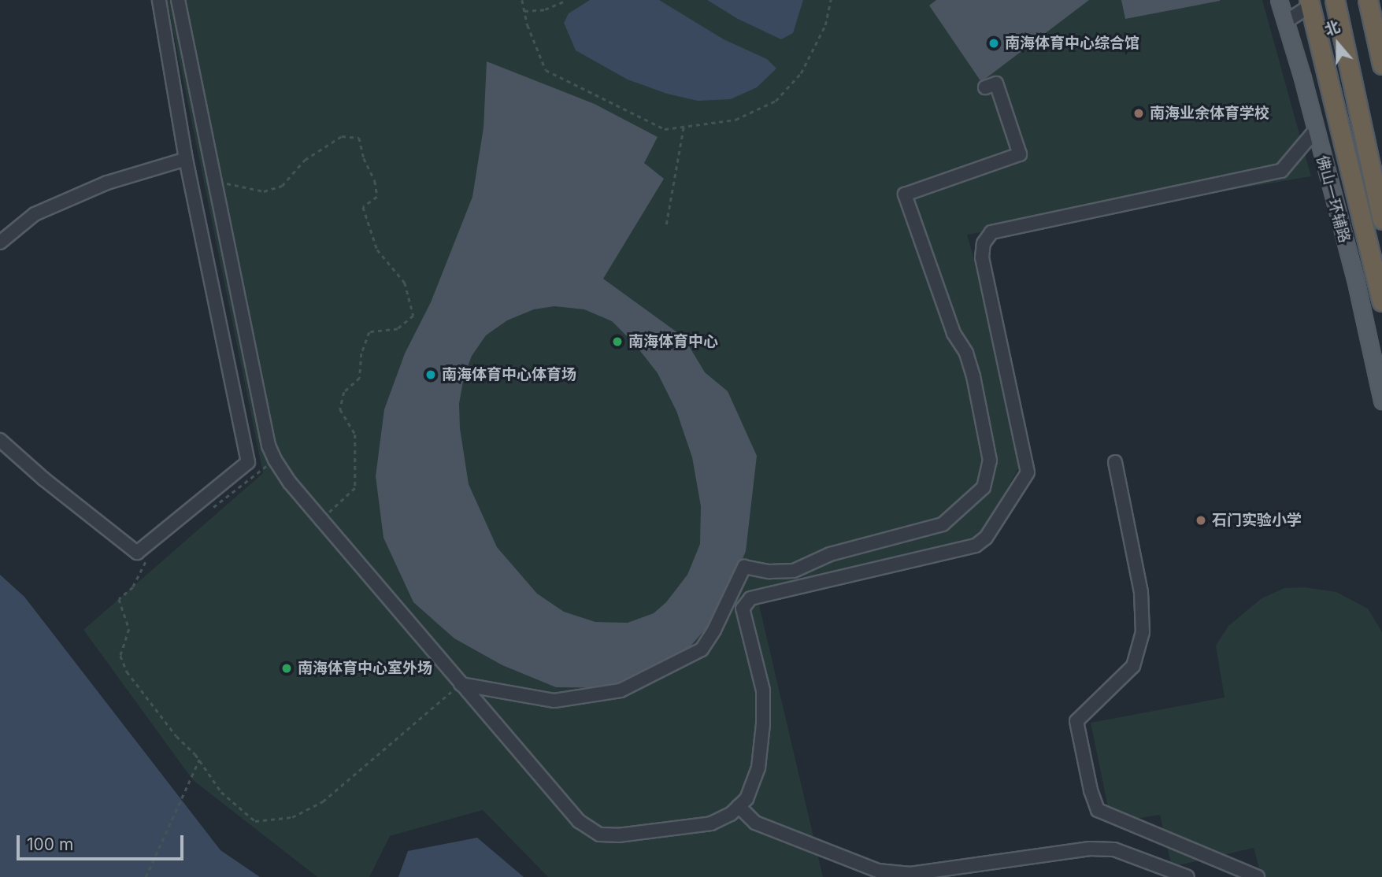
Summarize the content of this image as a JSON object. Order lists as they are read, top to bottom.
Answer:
{
  "streets": {
    "main road": ["佛山一环辅路"]
  },
  "places": [
    "南海体育中心综合馆",
    "南海业余体育学校",
    "南海体育中心",
    "南海体育中心体育场",
    "石门实验小学",
    "南海体育中心室外场"
  ],
  "scale_bar": "100 m",
  "north": "top"
}
